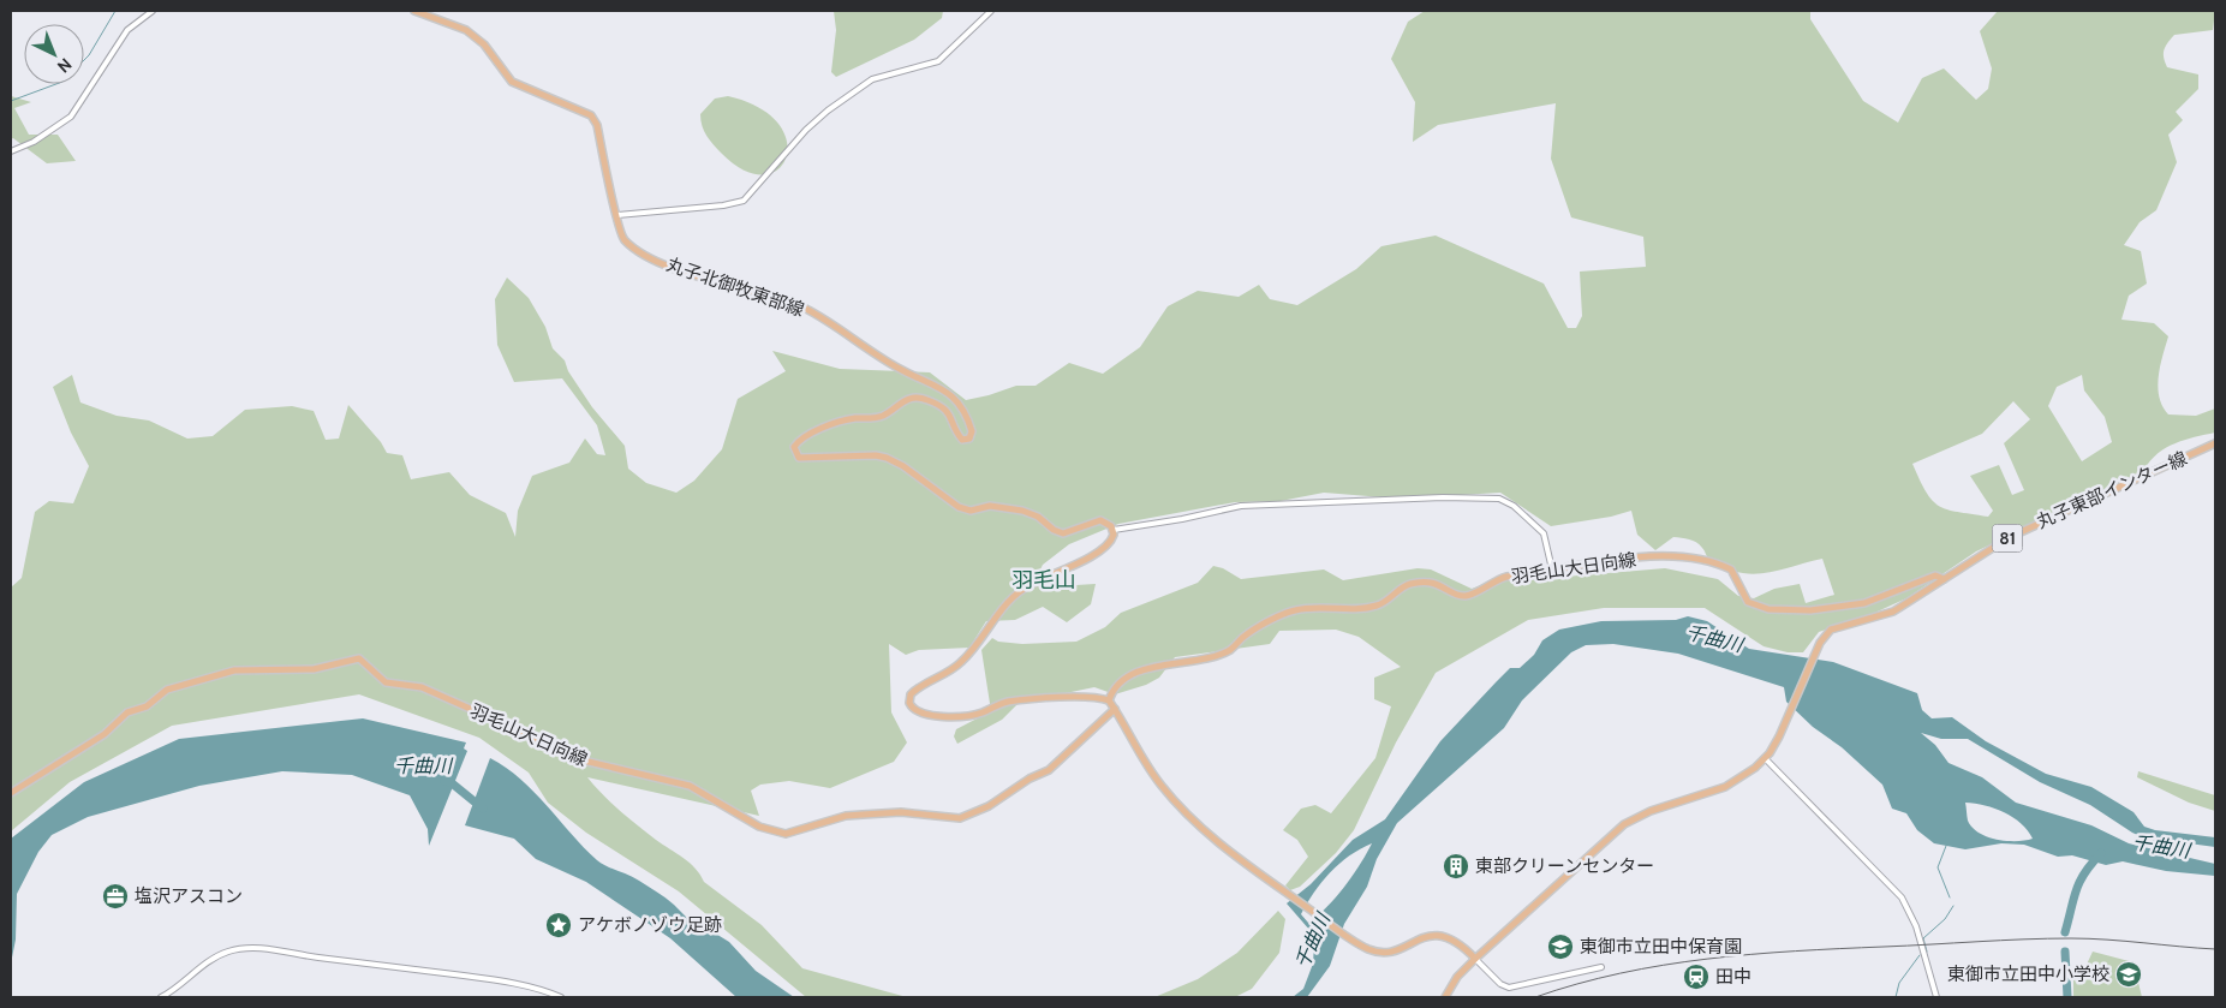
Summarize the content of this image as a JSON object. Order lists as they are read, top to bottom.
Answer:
{
  "streets": {
    "main road": [
      "丸子北御牧東部線",
      "丸子東部インター線",
      "81",
      "羽毛山大日向線"
    ]
  },
  "crossings": [
    ["丸子東部インター線", "羽毛山大日向線"]
  ],
  "districts": ["羽毛山"],
  "water": ["千曲川"],
  "places": {
    "building": ["東部クリーンセンター"],
    "office": ["塩沢アスコン"],
    "place": ["アケボノゾウ足跡"],
    "school or university": ["東御市立田中保育園", "東御市立田中小学校"],
    "station": ["田中"]
  },
  "north": "bottom right"
}
